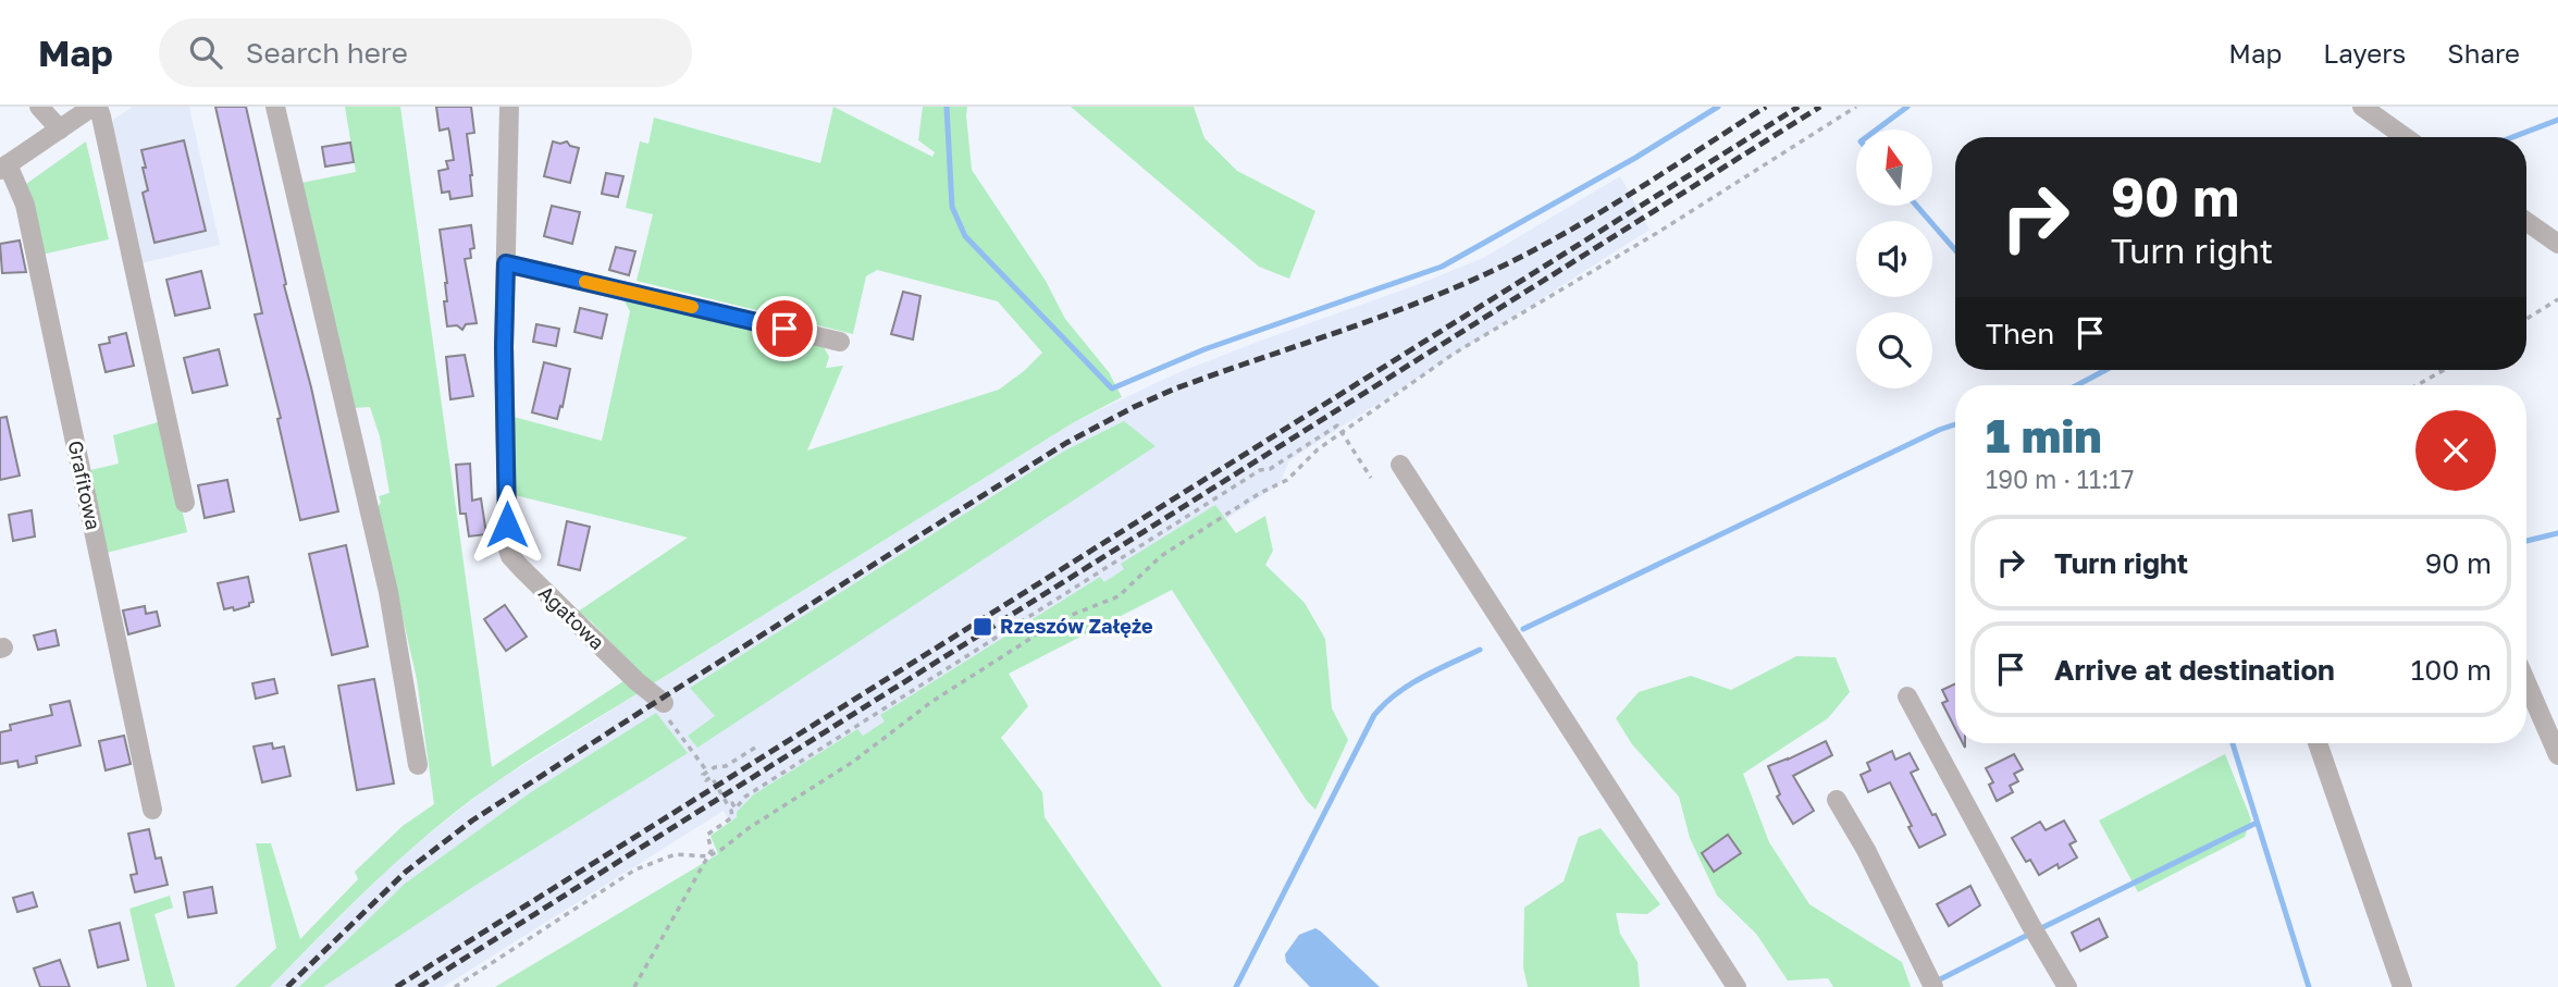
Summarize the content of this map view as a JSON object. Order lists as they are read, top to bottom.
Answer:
{
  "streets": {
    "street": ["Grafitowa", "Agatowa"]
  },
  "places": {
    "transit": ["Rzeszów Załęże"]
  },
  "north": "top",
  "page": {
    "header": "Map",
    "search": "Search here",
    "nav": ["Map", "Layers", "Share"],
    "turn": ["90 m", "Turn right"],
    "then": "Then",
    "heading": ["1 min", "190 m · 11:17"],
    "list": [
      {
        "name": "Turn right",
        "value": "90 m"
      },
      {
        "name": "Arrive at destination",
        "value": "100 m"
      }
    ]
  }
}
